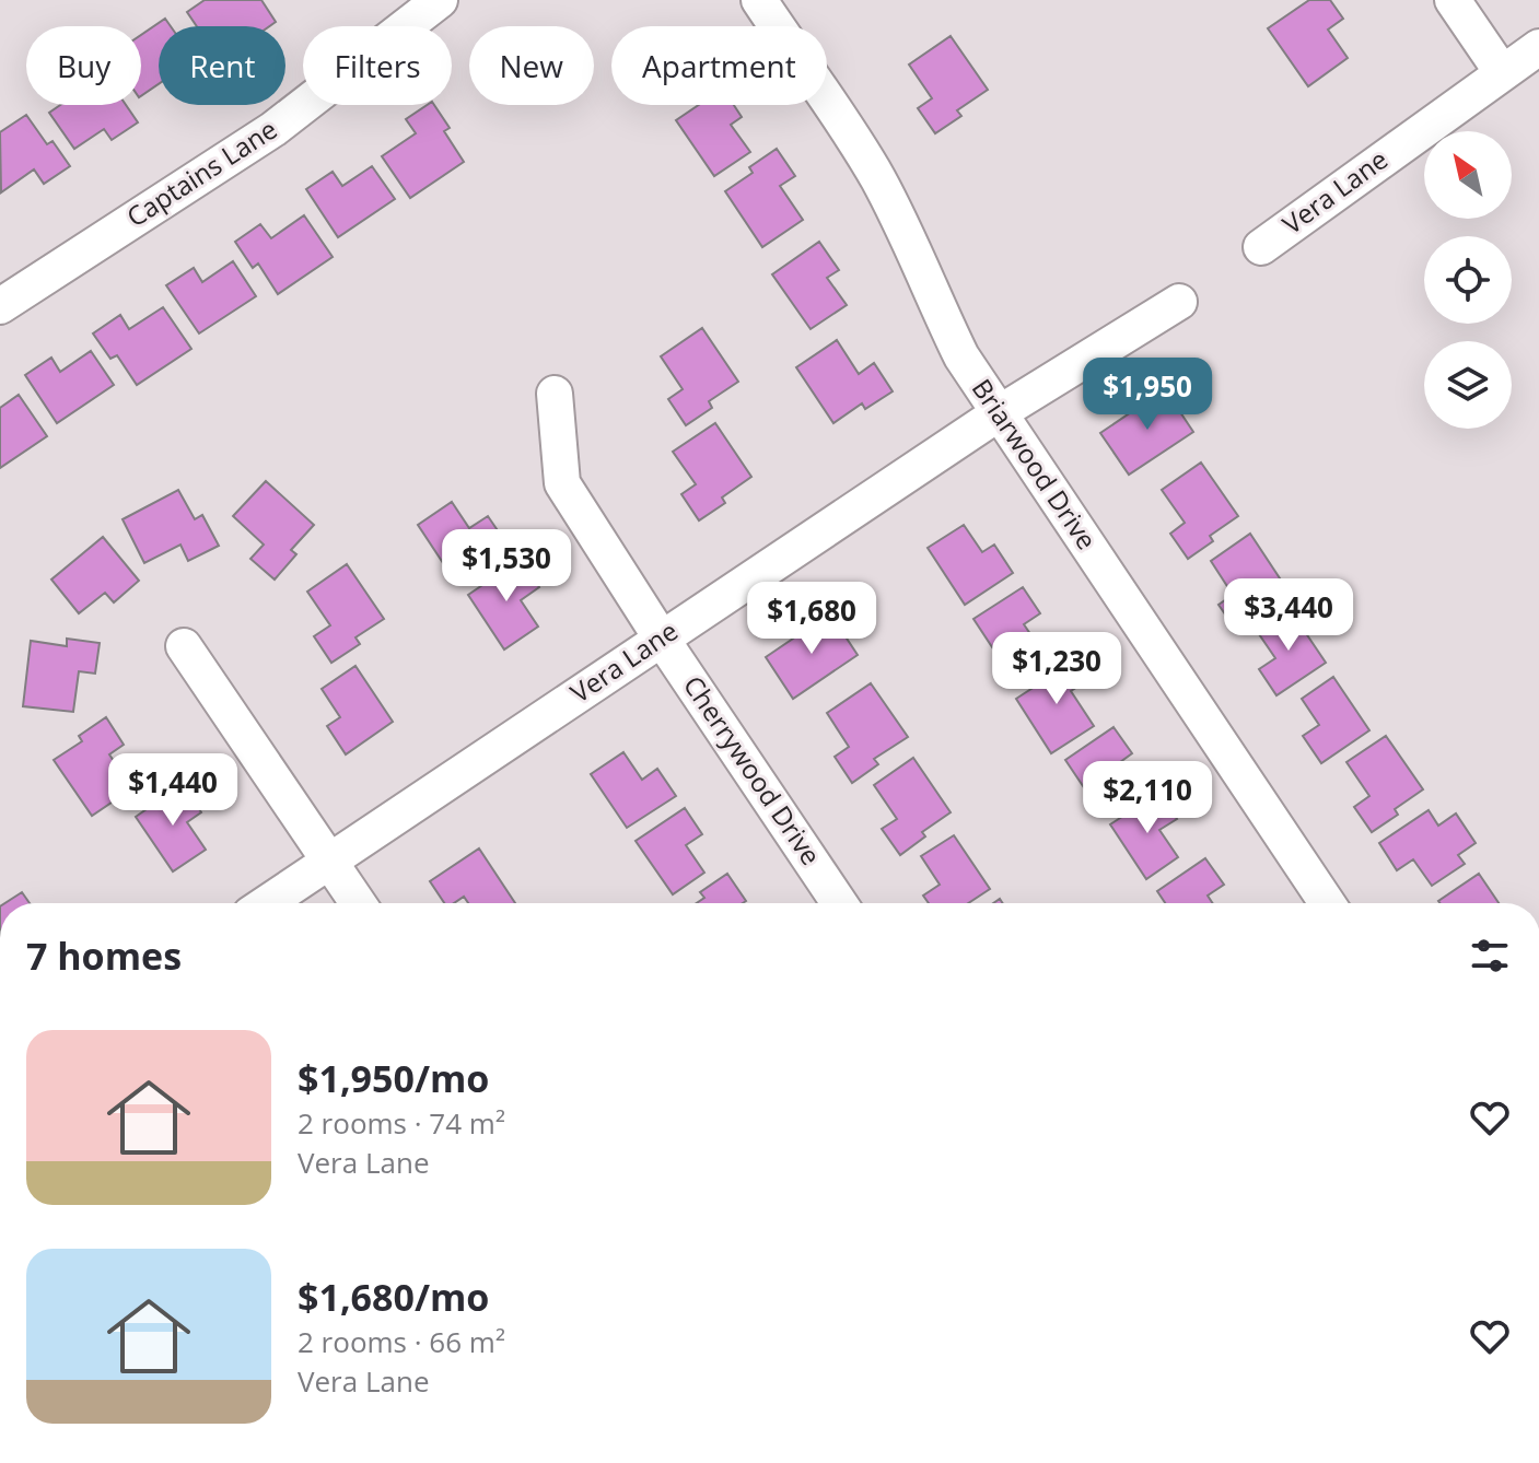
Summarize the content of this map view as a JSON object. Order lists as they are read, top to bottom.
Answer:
{
  "streets": {
    "street": [
      "Captains Lane",
      "Vera Lane",
      "Briarwood Drive",
      "Cherrywood Drive"
    ]
  },
  "crossings": [
    ["Vera Lane", "Briarwood Drive"],
    ["Vera Lane", "Cherrywood Drive"]
  ],
  "north": "top left",
  "page": {
    "chip": [
      "Buy",
      "Rent",
      "Filters",
      "New",
      "Apartment"
    ],
    "price": [
      "$1,950",
      "$1,530",
      "$3,440",
      "$1,680",
      "$1,230",
      "$1,440",
      "$2,110"
    ],
    "heading": "7 homes",
    "list": [
      {
        "name": "$1,950/mo",
        "note": "2 rooms · 74 m² · Vera Lane"
      },
      {
        "name": "$1,680/mo",
        "note": "2 rooms · 66 m² · Vera Lane"
      }
    ]
  }
}
